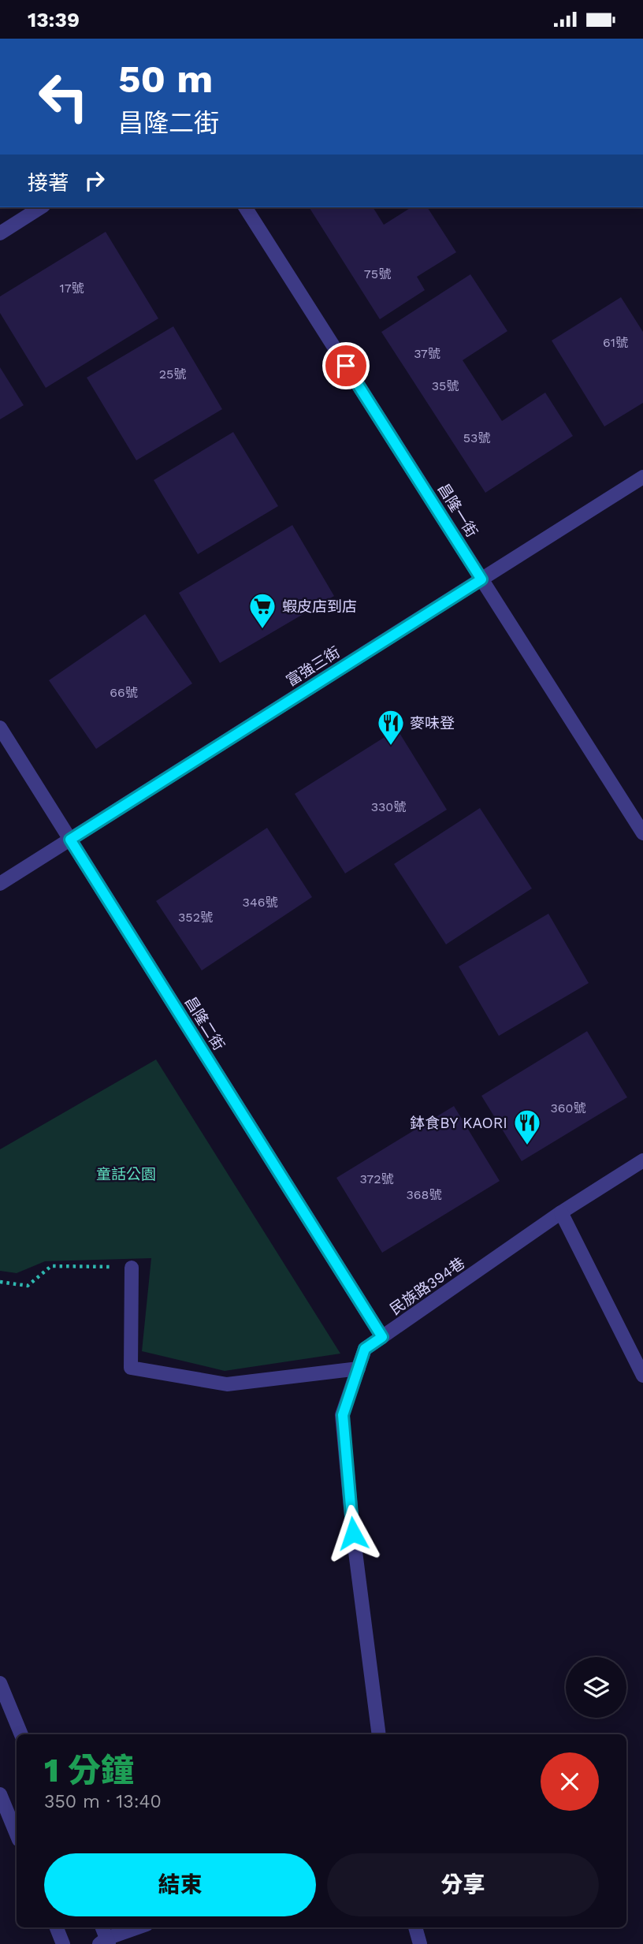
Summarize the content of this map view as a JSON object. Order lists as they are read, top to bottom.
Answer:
{
  "streets": {
    "street": [
      "昌隆一街",
      "富強三街",
      "昌隆二街",
      "民族路394巷"
    ]
  },
  "crossings": [
    ["昌隆一街", "富強三街"],
    ["富強三街", "昌隆二街"],
    ["昌隆二街", "民族路394巷"]
  ],
  "parks": ["童話公園"],
  "places": {
    "supermarket": ["蝦皮店到店"],
    "restaurant": ["麥味登", "鉢食BY KAORI"]
  },
  "house_numbers": [
    "75號",
    "17號",
    "61號",
    "37號",
    "25號",
    "35號",
    "53號",
    "66號",
    "330號",
    "346號",
    "352號",
    "360號",
    "372號",
    "368號"
  ],
  "page": {
    "status": "13:39",
    "turn": ["50 m", "昌隆二街"],
    "then": "接著",
    "heading": ["1 分鐘", "350 m · 13:40"],
    "buttons": ["結束", "分享"]
  }
}
